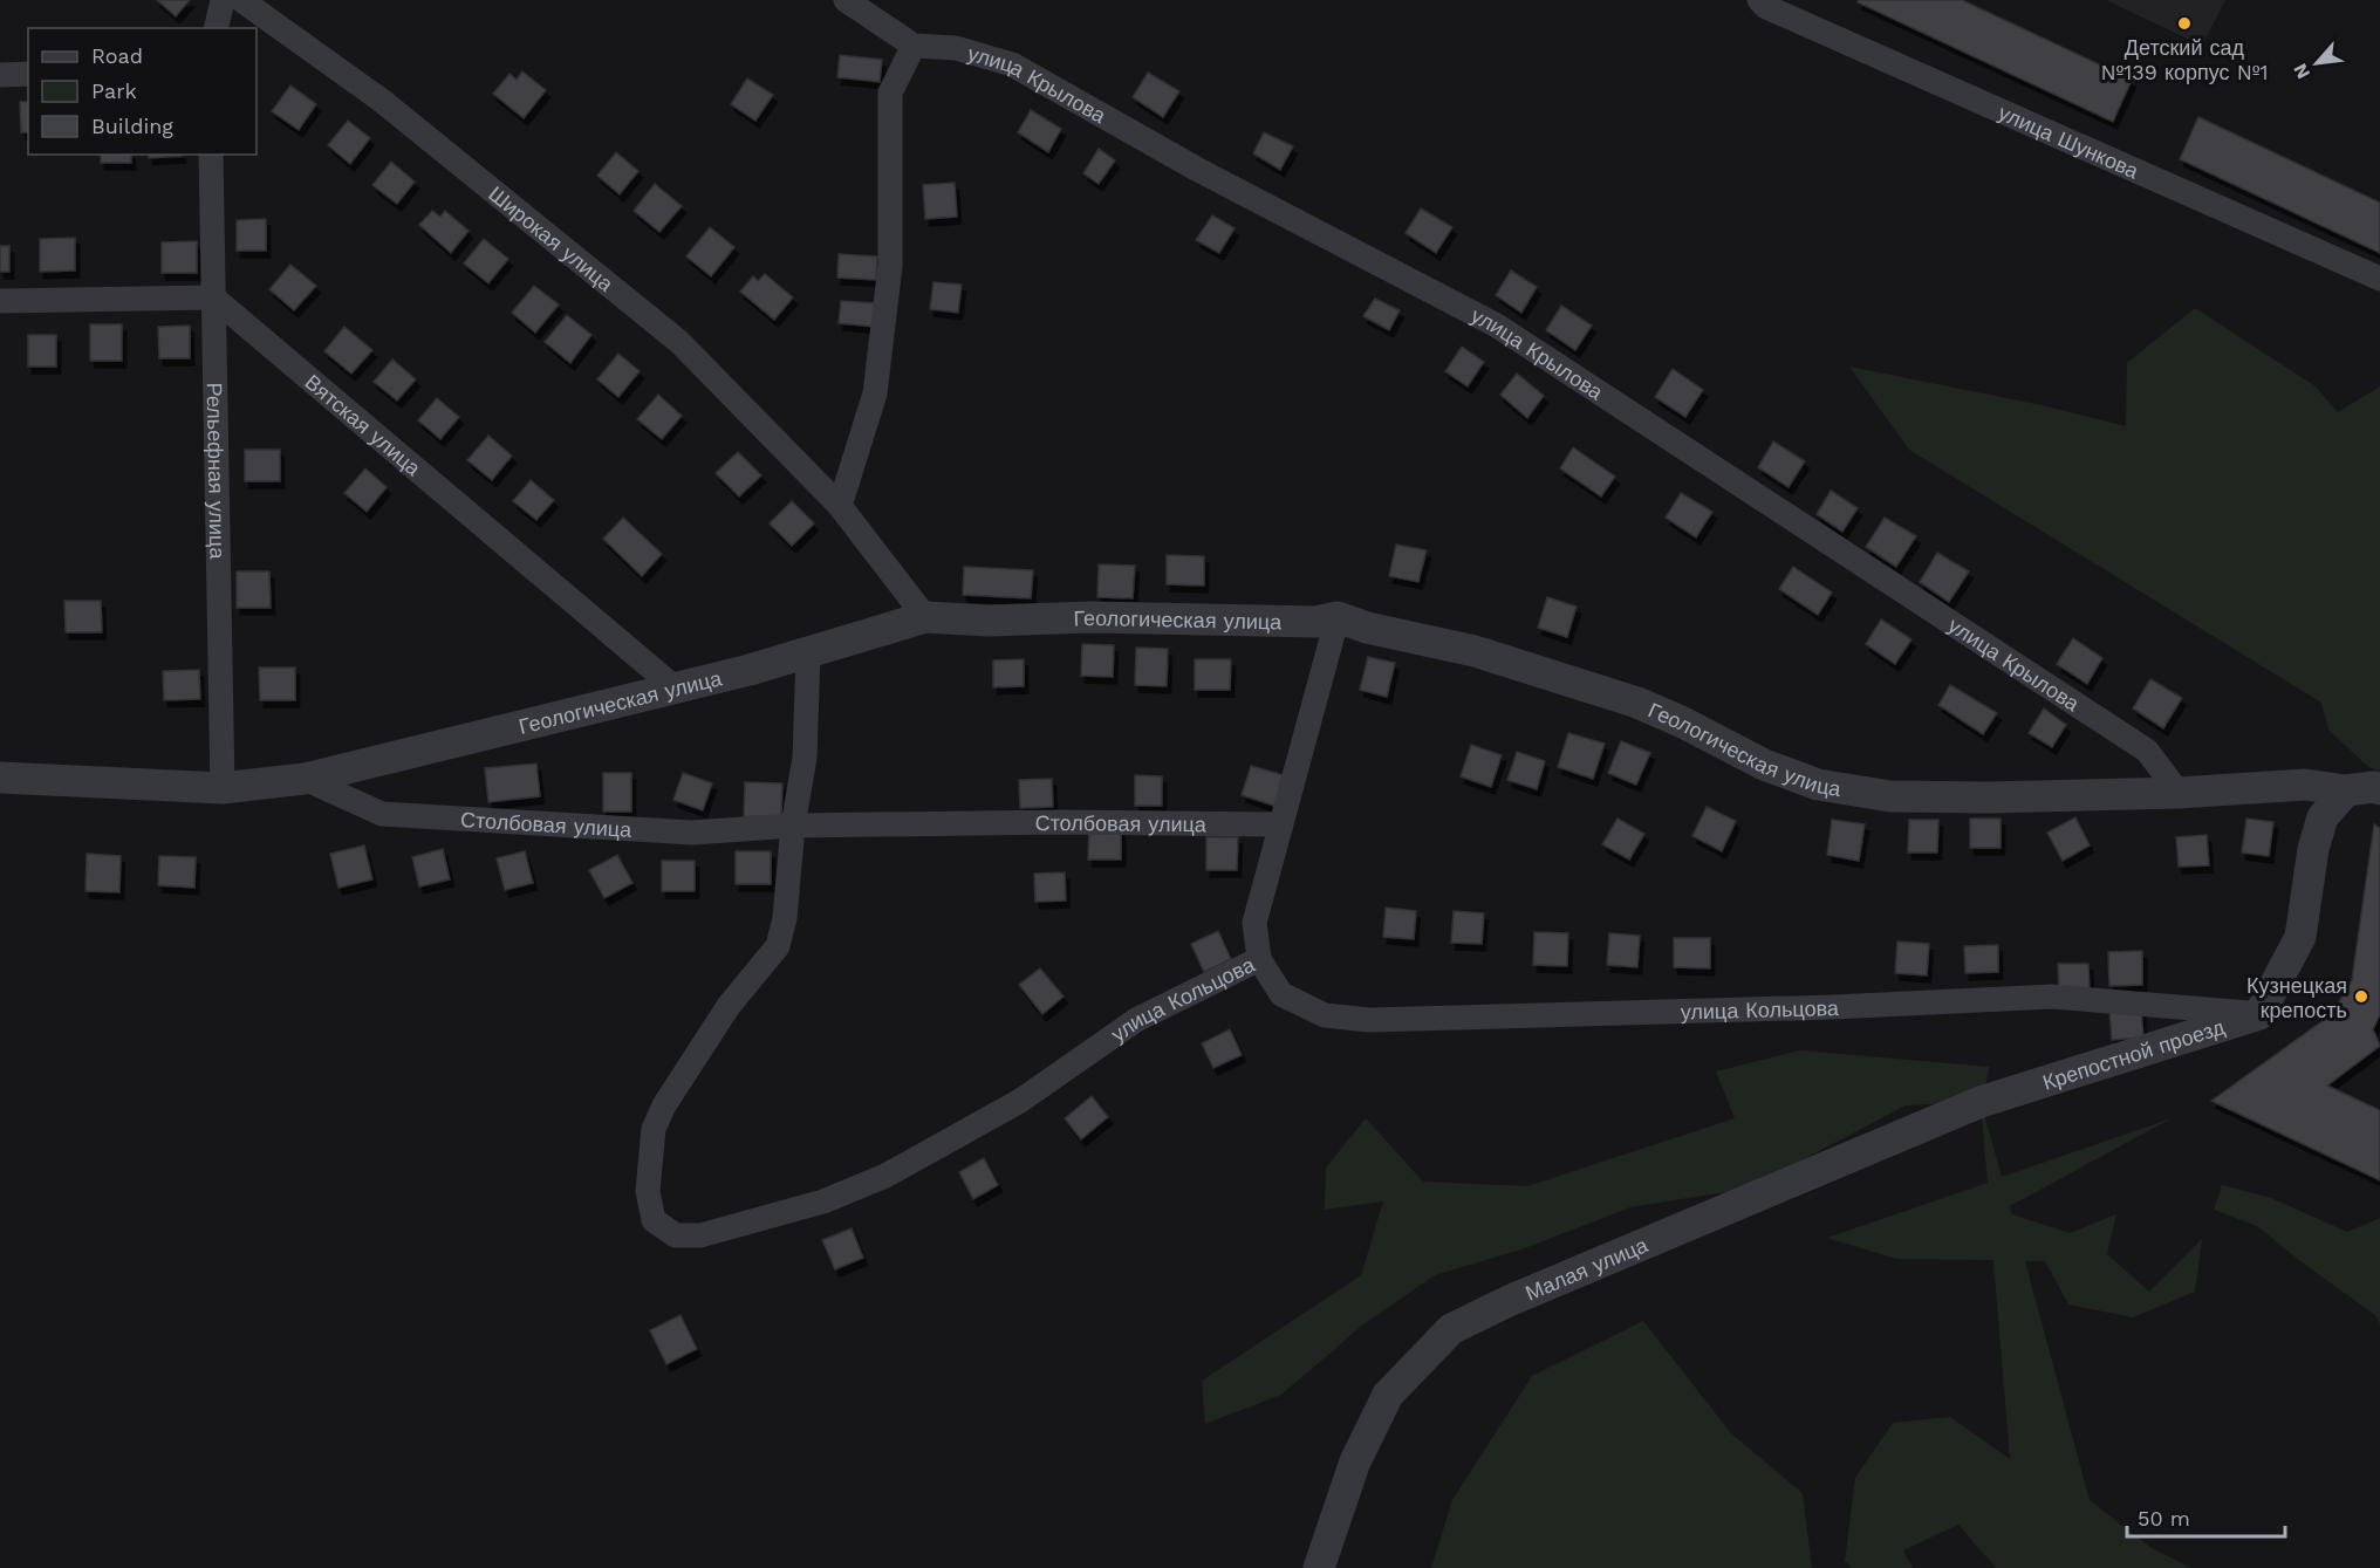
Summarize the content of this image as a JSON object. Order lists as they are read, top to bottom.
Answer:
{
  "streets": {
    "street": [
      "улица Крылова",
      "улица Шункова",
      "Широкая улица",
      "Вятская улица",
      "Рельефная улица",
      "Геологическая улица",
      "Столбовая улица",
      "улица Кольцова",
      "Крепостной проезд",
      "Малая улица"
    ]
  },
  "crossings": [
    ["улица Крылова", "Геологическая улица"],
    ["Широкая улица", "Геологическая улица"],
    ["Вятская улица", "Рельефная улица"],
    ["Вятская улица", "Геологическая улица"],
    ["Рельефная улица", "Геологическая улица"],
    ["Геологическая улица", "Столбовая улица"],
    ["Столбовая улица", "улица Кольцова"],
    ["улица Кольцова", "Крепостной проезд"],
    ["Крепостной проезд", "Малая улица"]
  ],
  "places": ["Детский сад №139 корпус №1", "Кузнецкая крепость"],
  "legend": ["Road", "Park", "Building"],
  "scale_bar": "50 m",
  "north": "bottom left"
}
